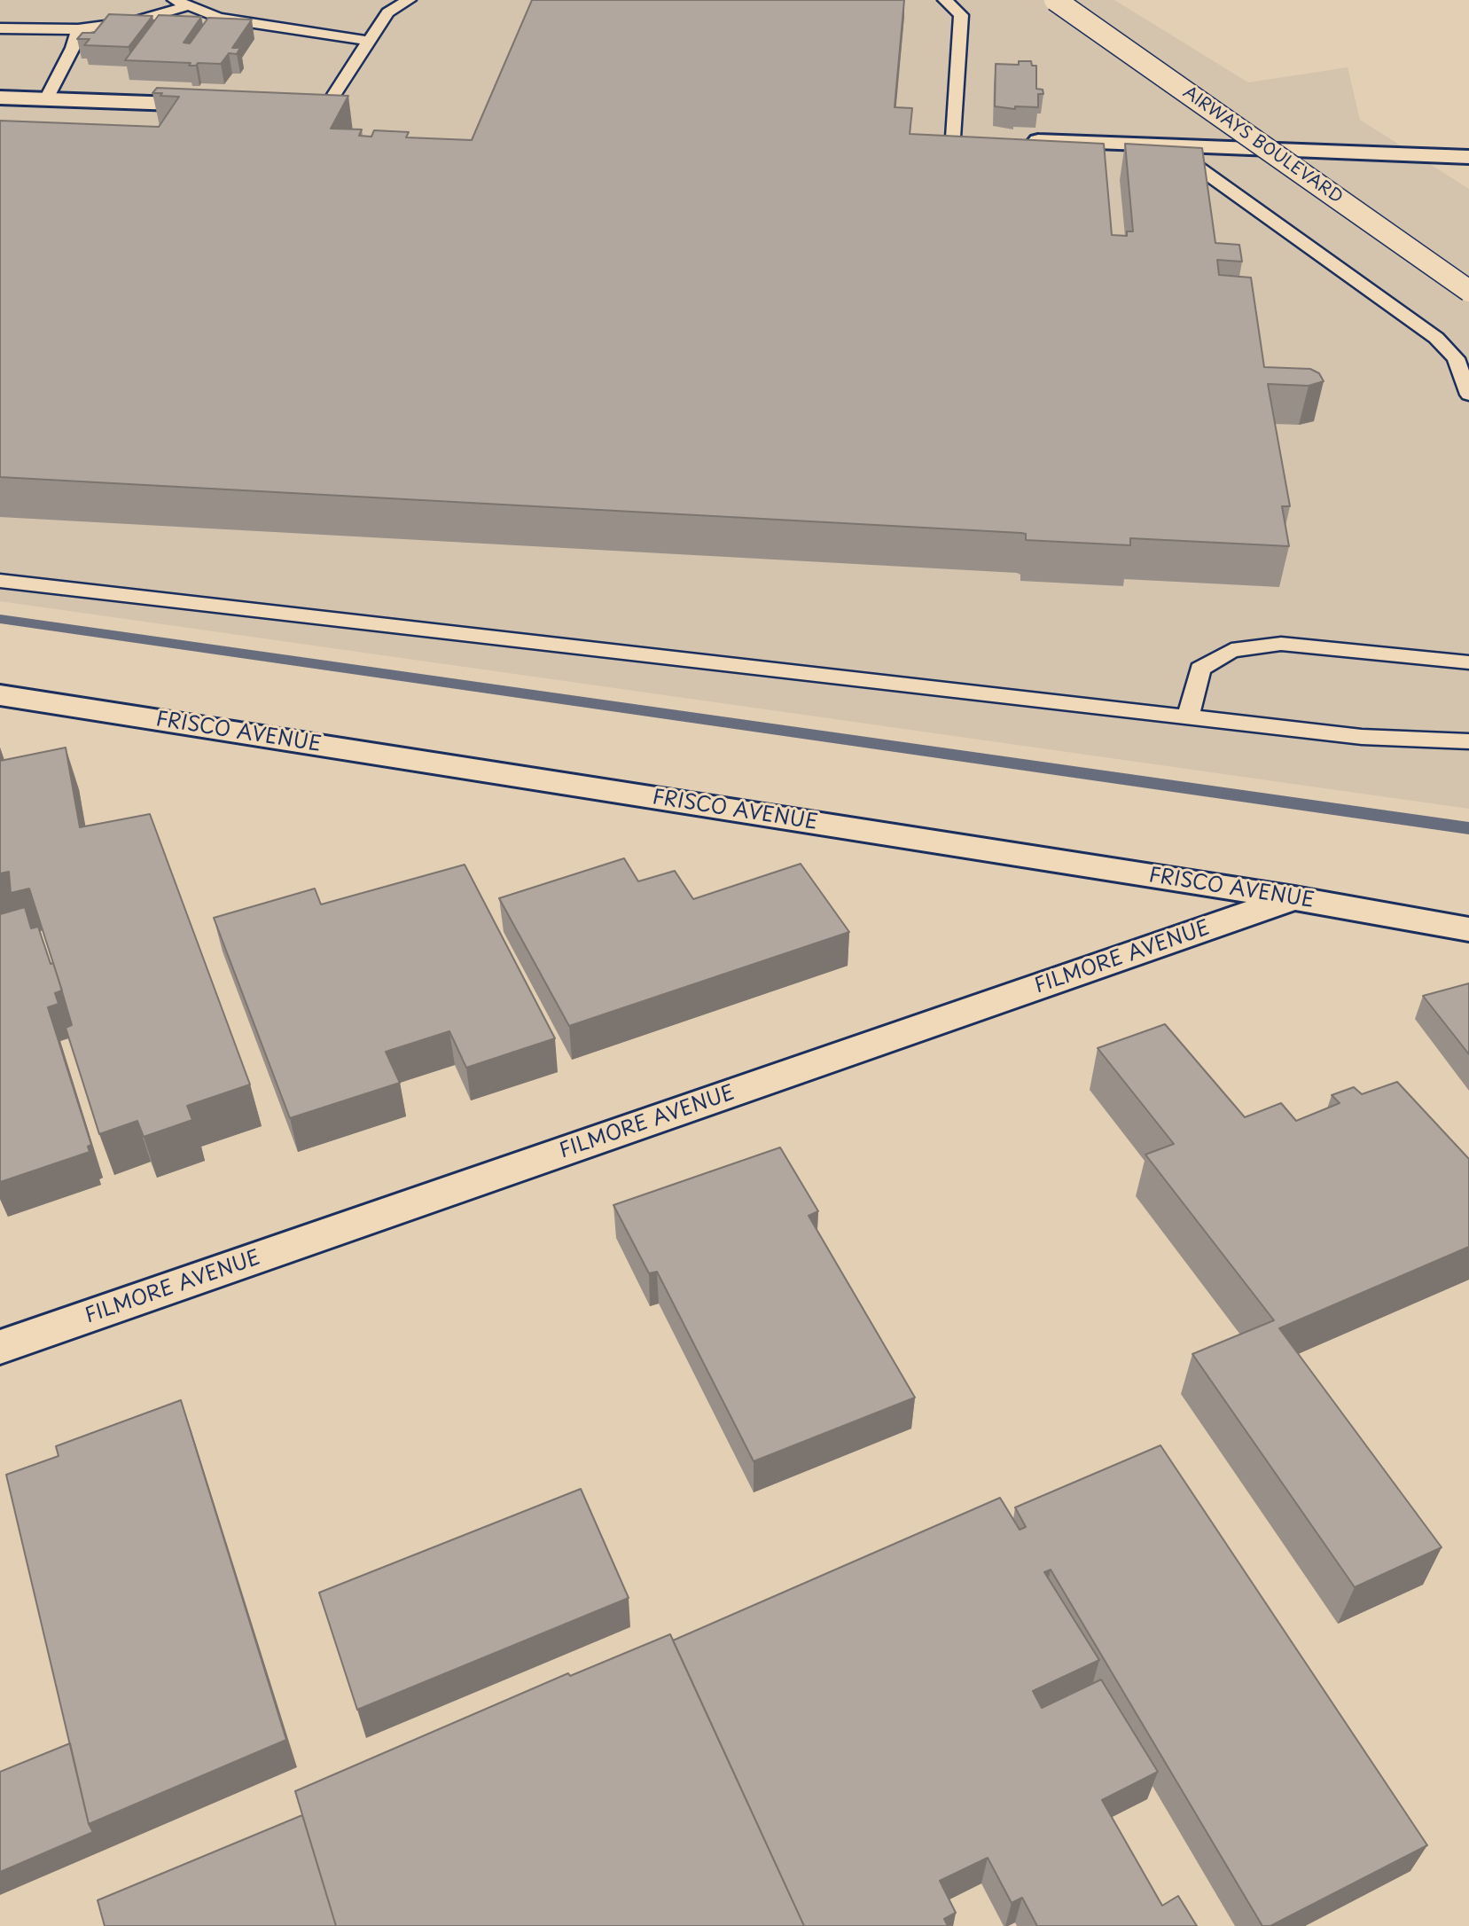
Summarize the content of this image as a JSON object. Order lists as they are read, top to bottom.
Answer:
{
  "streets": {
    "street": ["AIRWAYS BOULEVARD", "FRISCO AVENUE", "FILMORE AVENUE"]
  },
  "crossings": [
    ["FRISCO AVENUE", "FILMORE AVENUE"]
  ]
}
